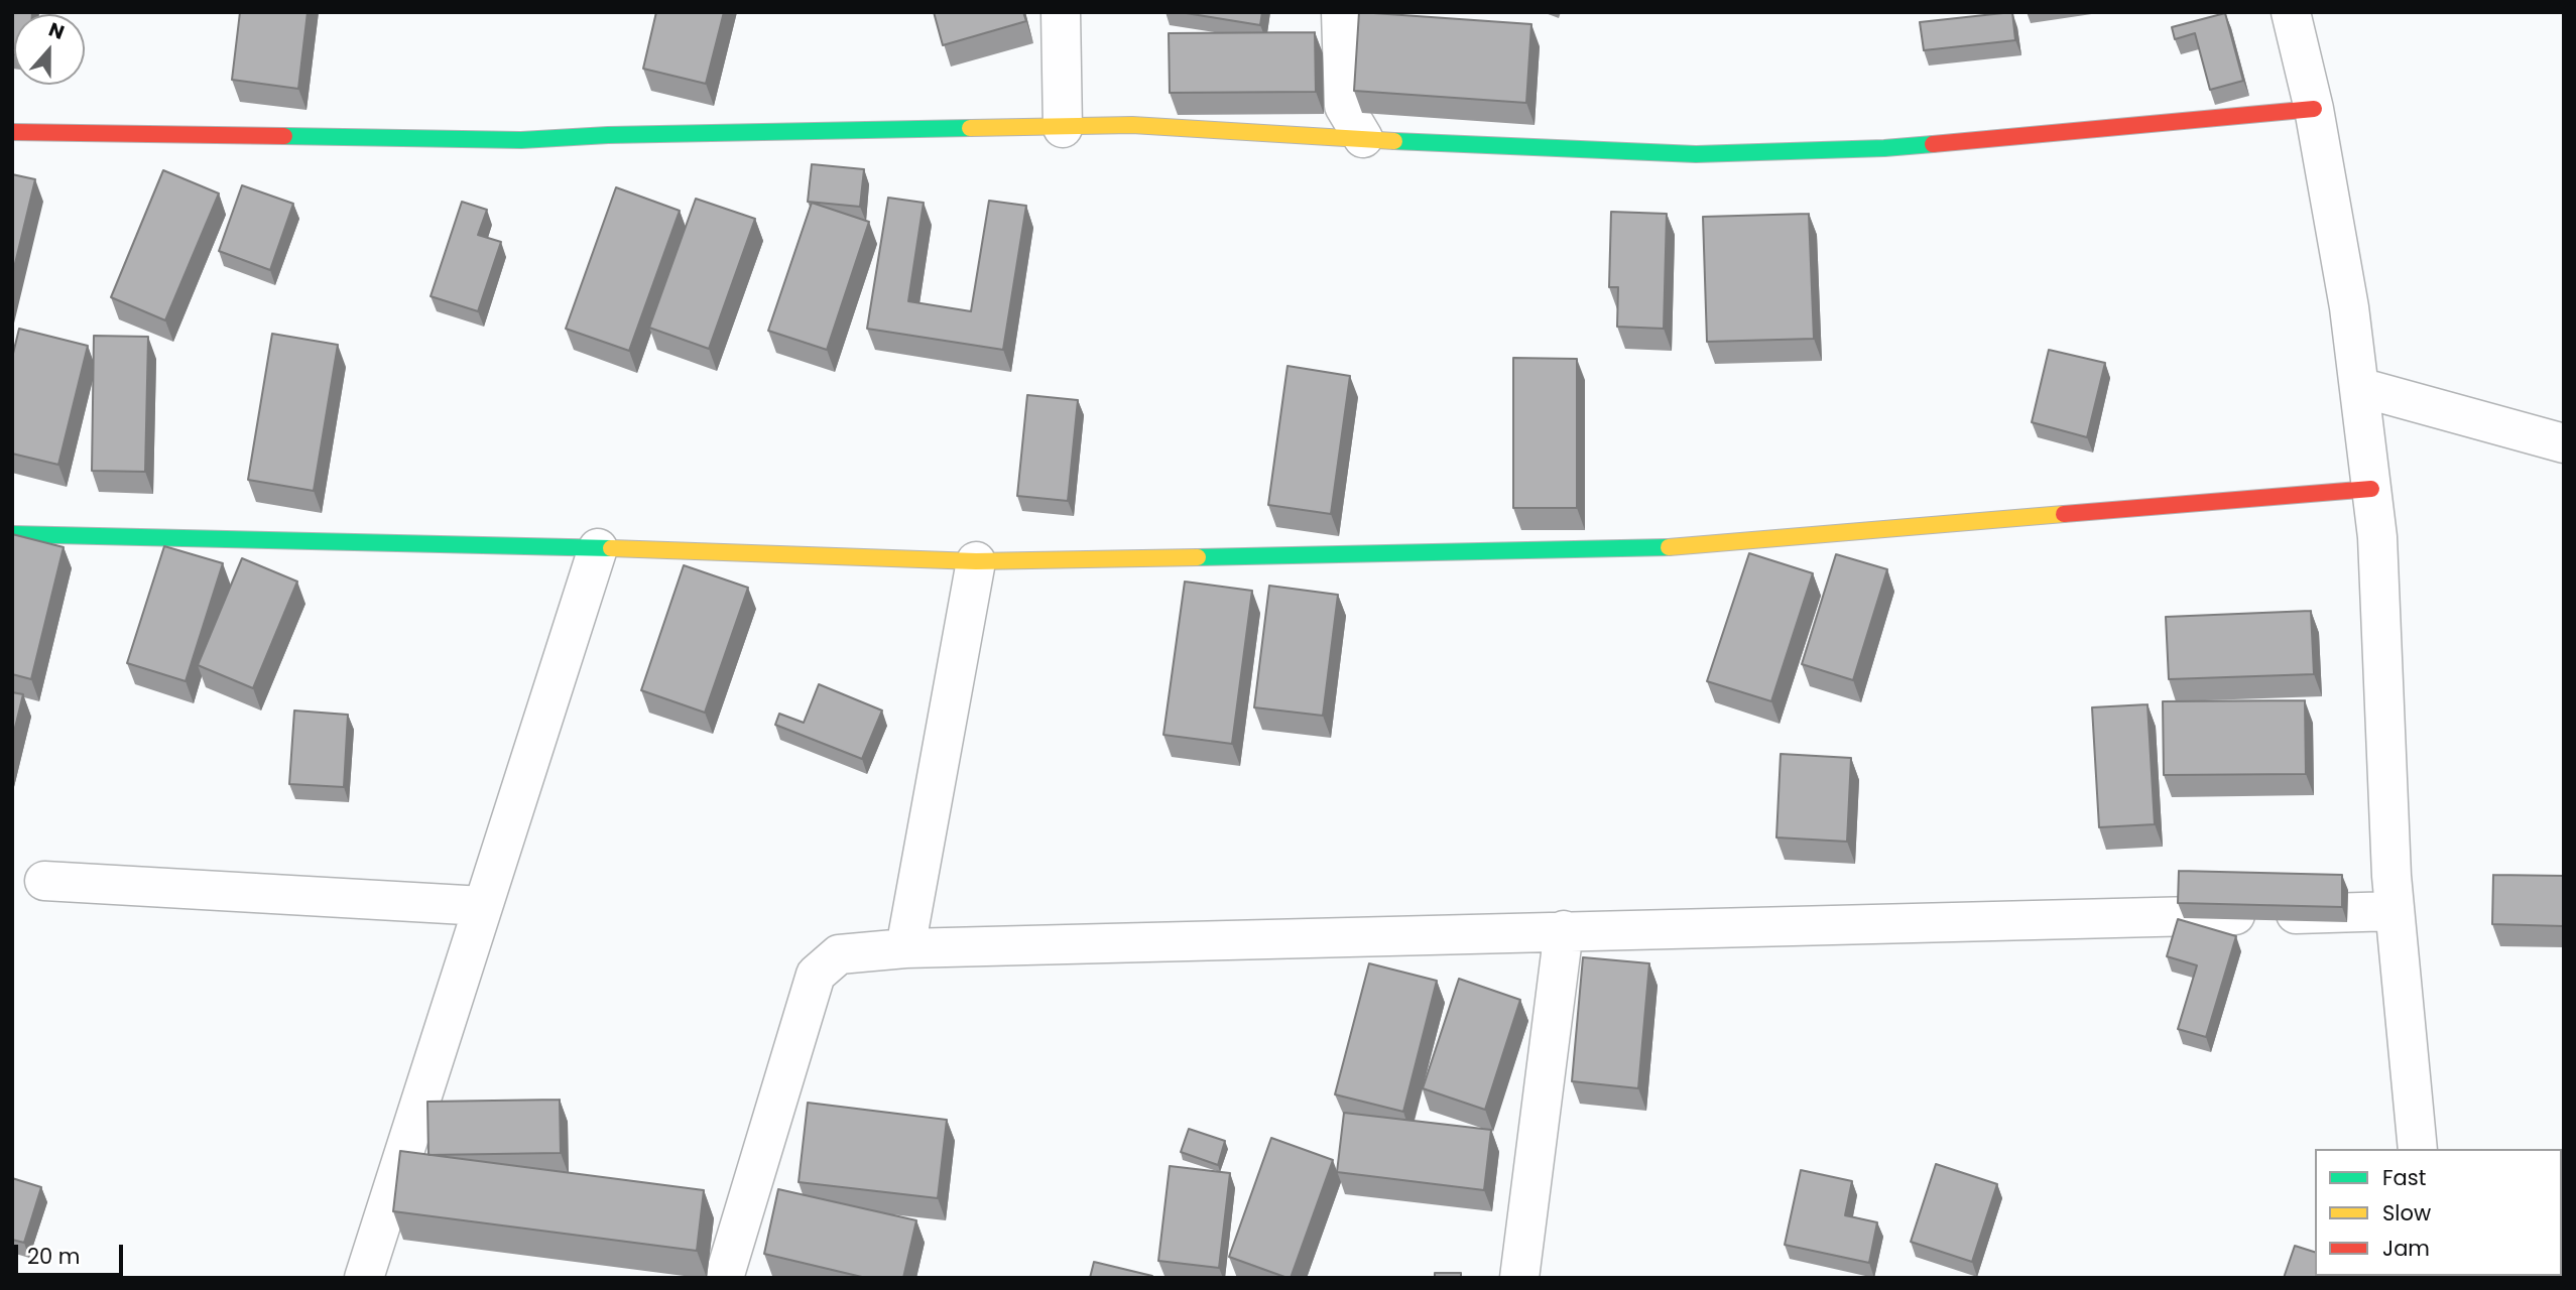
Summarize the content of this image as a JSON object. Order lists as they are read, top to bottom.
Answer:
{
  "legend": ["Fast", "Slow", "Jam"],
  "scale_bar": "20 m",
  "north": "top"
}
